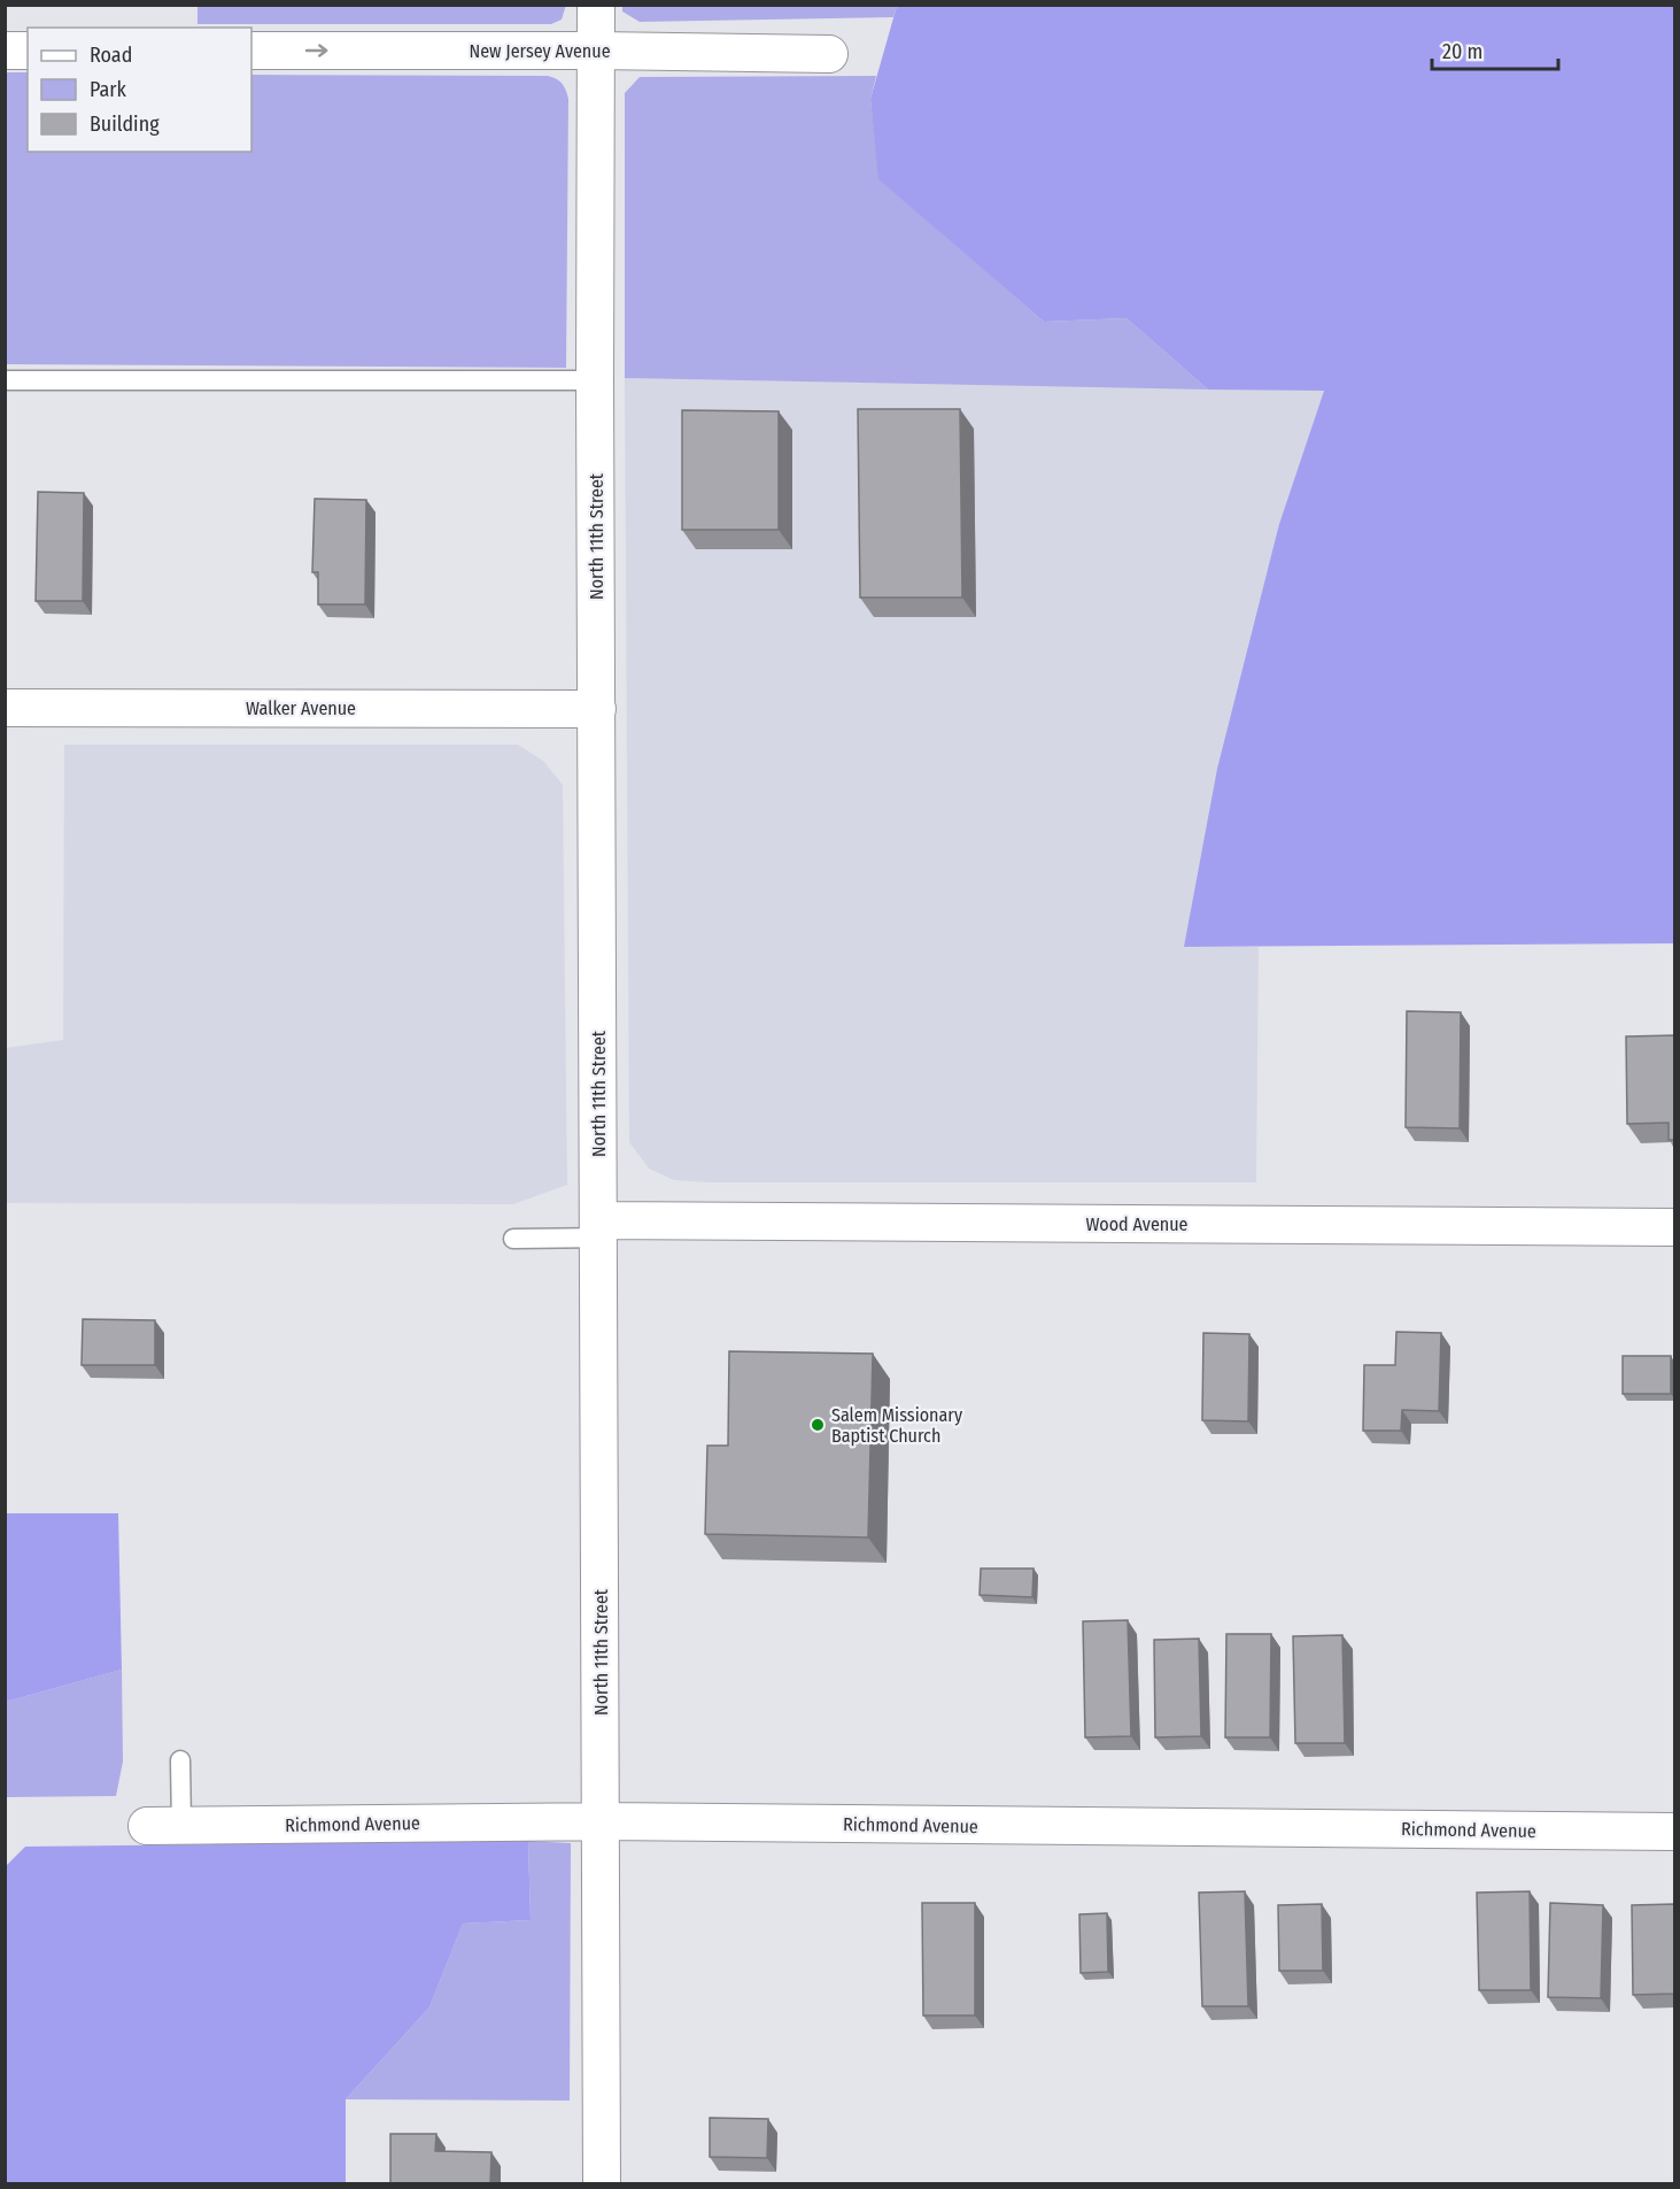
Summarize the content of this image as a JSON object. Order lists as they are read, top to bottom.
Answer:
{
  "streets": {
    "street": [
      "New Jersey Avenue",
      "North 11th Street",
      "Walker Avenue",
      "Wood Avenue",
      "Richmond Avenue"
    ]
  },
  "crossings": [
    ["New Jersey Avenue", "North 11th Street"],
    ["North 11th Street", "Walker Avenue"],
    ["North 11th Street", "Wood Avenue"],
    ["North 11th Street", "Richmond Avenue"]
  ],
  "one_way": ["New Jersey Avenue"],
  "places": ["Salem Missionary Baptist Church"],
  "legend": ["Road", "Park", "Building"],
  "scale_bar": "20 m"
}
